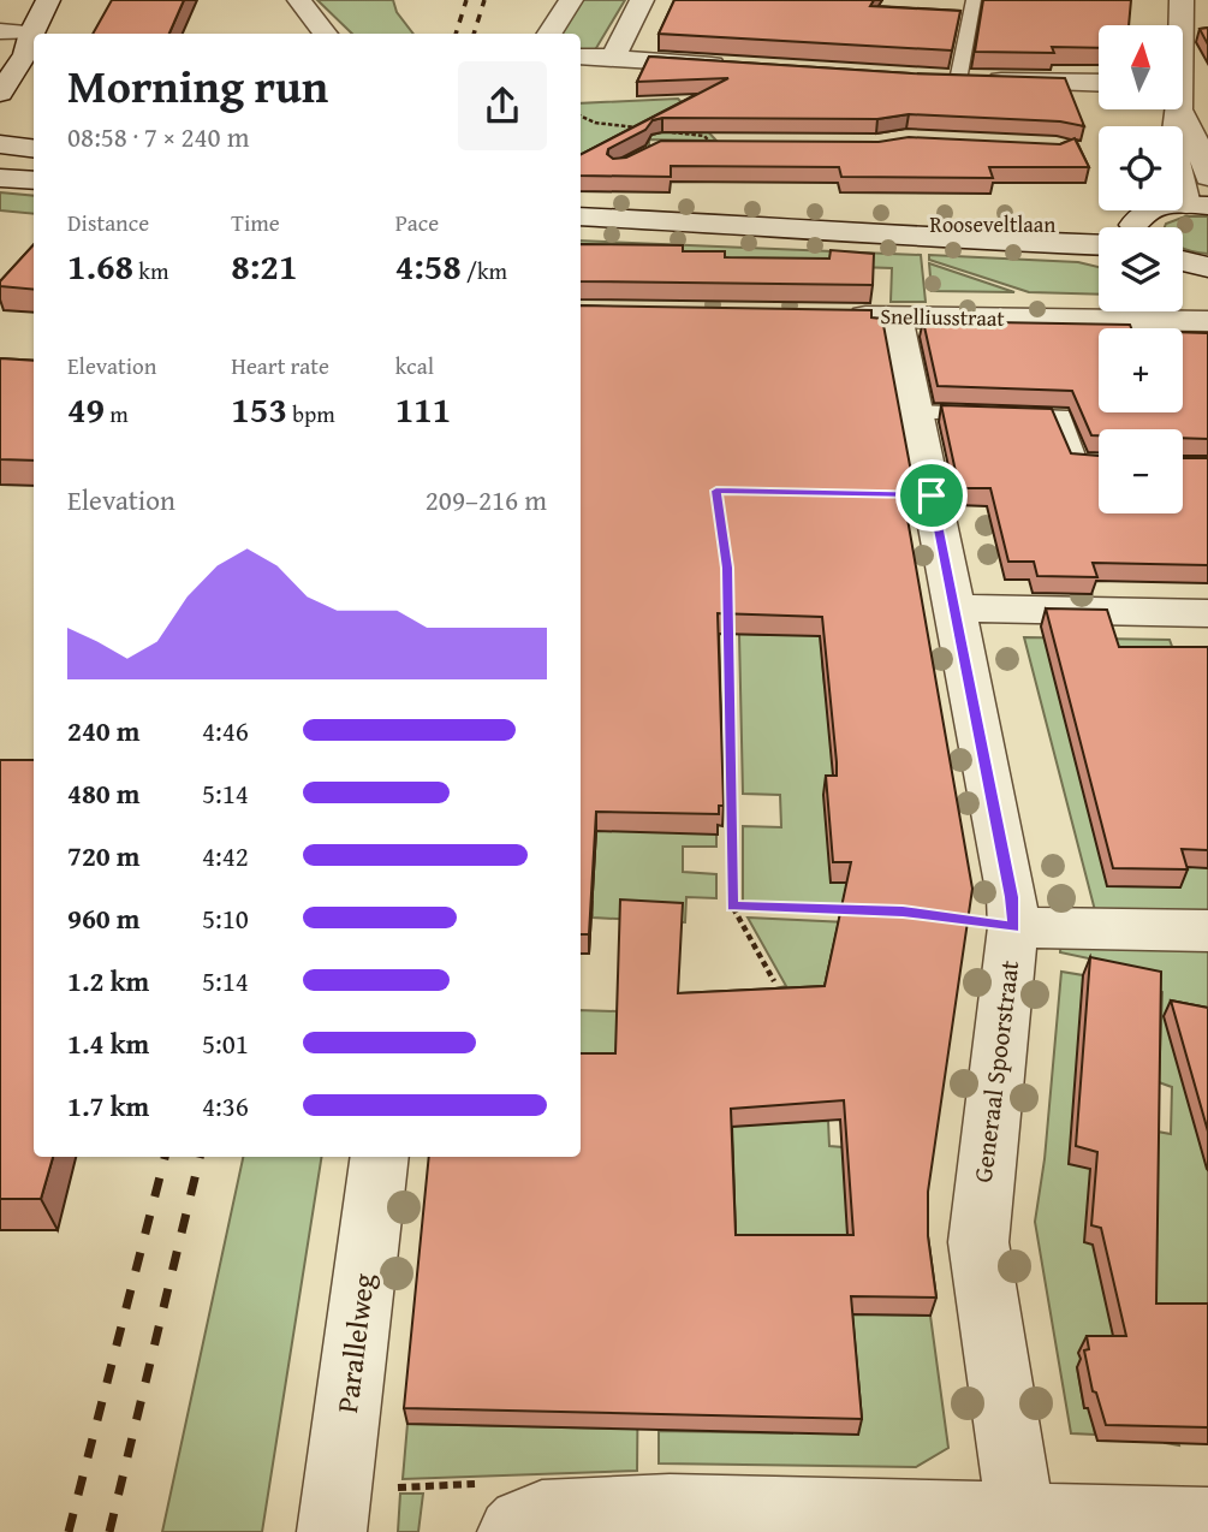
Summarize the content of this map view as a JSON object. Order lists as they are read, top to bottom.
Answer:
{
  "streets": {
    "street": [
      "Rooseveltlaan",
      "Snelliusstraat",
      "Generaal Spoorstraat",
      "Parallelweg"
    ]
  },
  "crossings": [
    ["Snelliusstraat", "Generaal Spoorstraat"]
  ],
  "north": "top",
  "page": {
    "map_buttons": ["+", "−"],
    "heading": ["Morning run", "08:58 · 7 × 240 m"],
    "stats": [
      ["Distance", "1.68 km"],
      ["Time", "8:21"],
      ["Pace", "4:58 /km"],
      ["Elevation", "49 m"],
      ["Heart rate", "153 bpm"],
      ["kcal", "111"]
    ],
    "chart": ["Elevation", "209–216 m"],
    "list": [
      {
        "name": "240 m",
        "note": "4:46"
      },
      {
        "name": "480 m",
        "note": "5:14"
      },
      {
        "name": "720 m",
        "note": "4:42"
      },
      {
        "name": "960 m",
        "note": "5:10"
      },
      {
        "name": "1.2 km",
        "note": "5:14"
      },
      {
        "name": "1.4 km",
        "note": "5:01"
      },
      {
        "name": "1.7 km",
        "note": "4:36"
      }
    ]
  }
}
